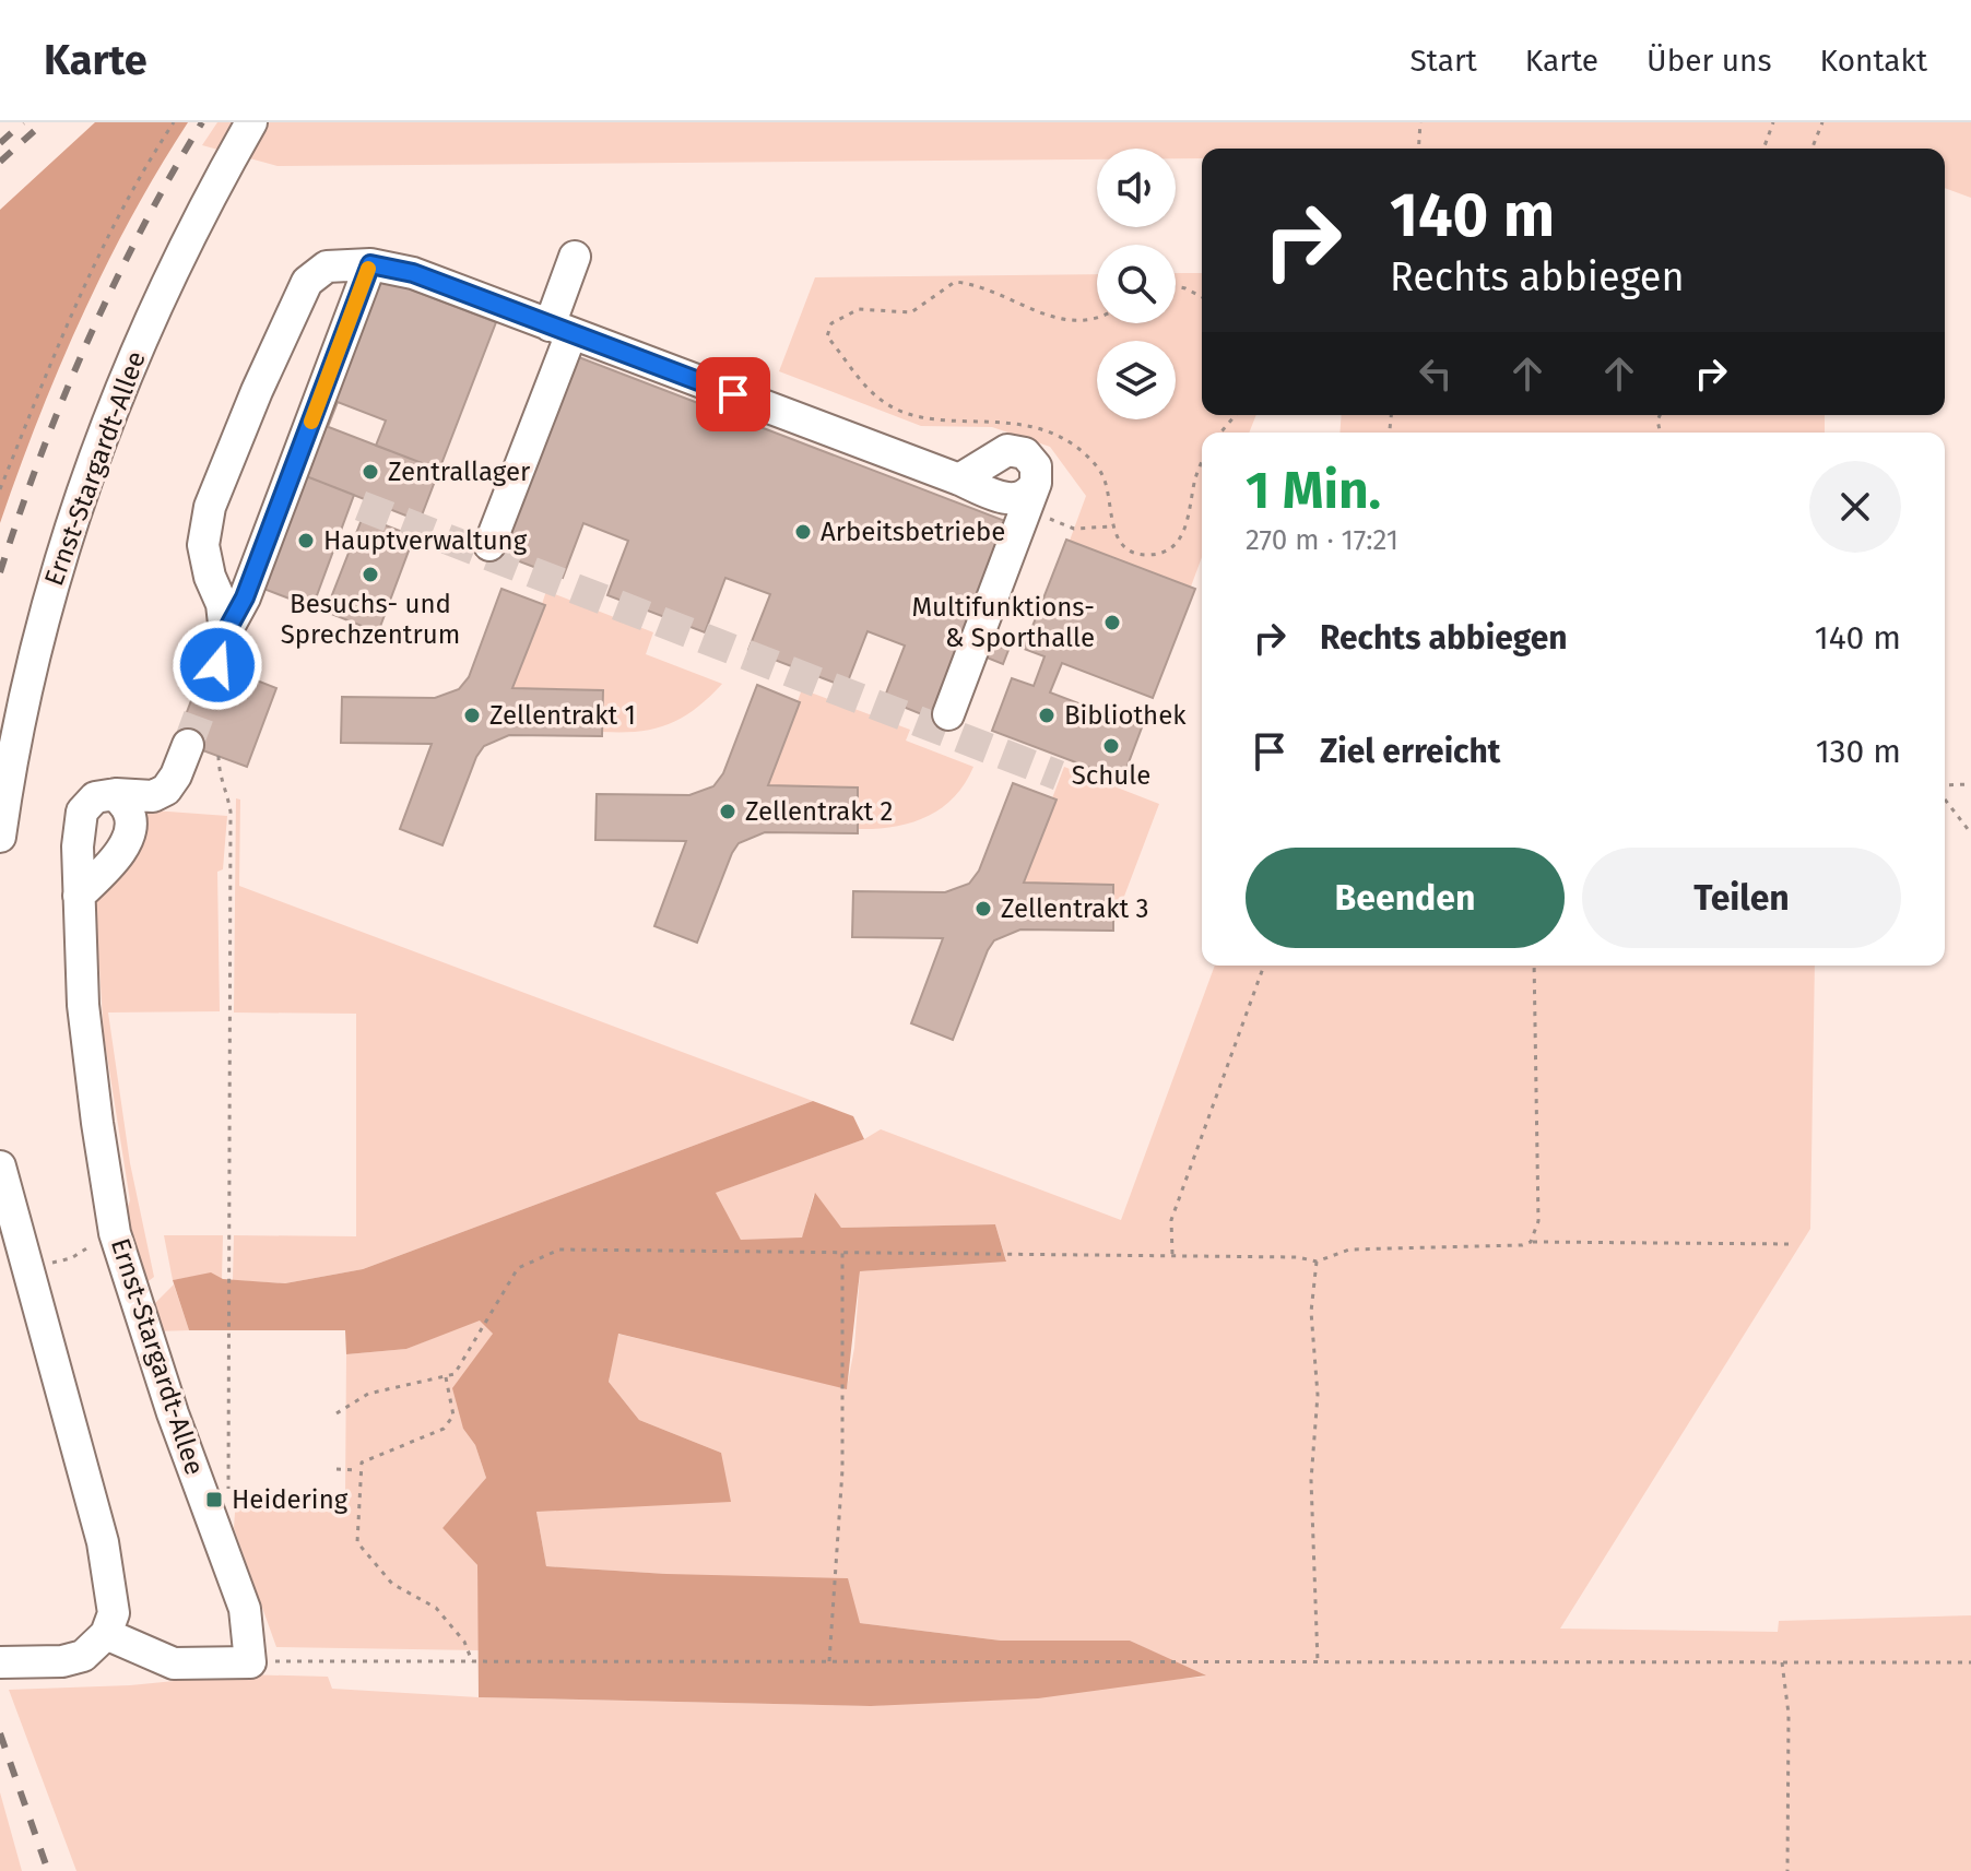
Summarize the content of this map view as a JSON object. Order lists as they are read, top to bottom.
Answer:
{
  "streets": {
    "street": ["Ernst-Stargardt-Allee"]
  },
  "places": {
    "other": [
      "Zentrallager",
      "Arbeitsbetriebe",
      "Hauptverwaltung",
      "Besuchs- und Sprechzentrum",
      "Multifunktions- & Sporthalle",
      "Zellentrakt 1",
      "Bibliothek",
      "Schule",
      "Zellentrakt 2",
      "Zellentrakt 3"
    ],
    "transit": ["Heidering"]
  },
  "page": {
    "header": "Karte",
    "nav": [
      "Start",
      "Karte",
      "Über uns",
      "Kontakt"
    ],
    "turn": ["140 m", "Rechts abbiegen"],
    "heading": ["1 Min.", "270 m · 17:21"],
    "list": [
      {
        "name": "Rechts abbiegen",
        "value": "140 m"
      },
      {
        "name": "Ziel erreicht",
        "value": "130 m"
      }
    ],
    "buttons": ["Beenden", "Teilen"]
  }
}
